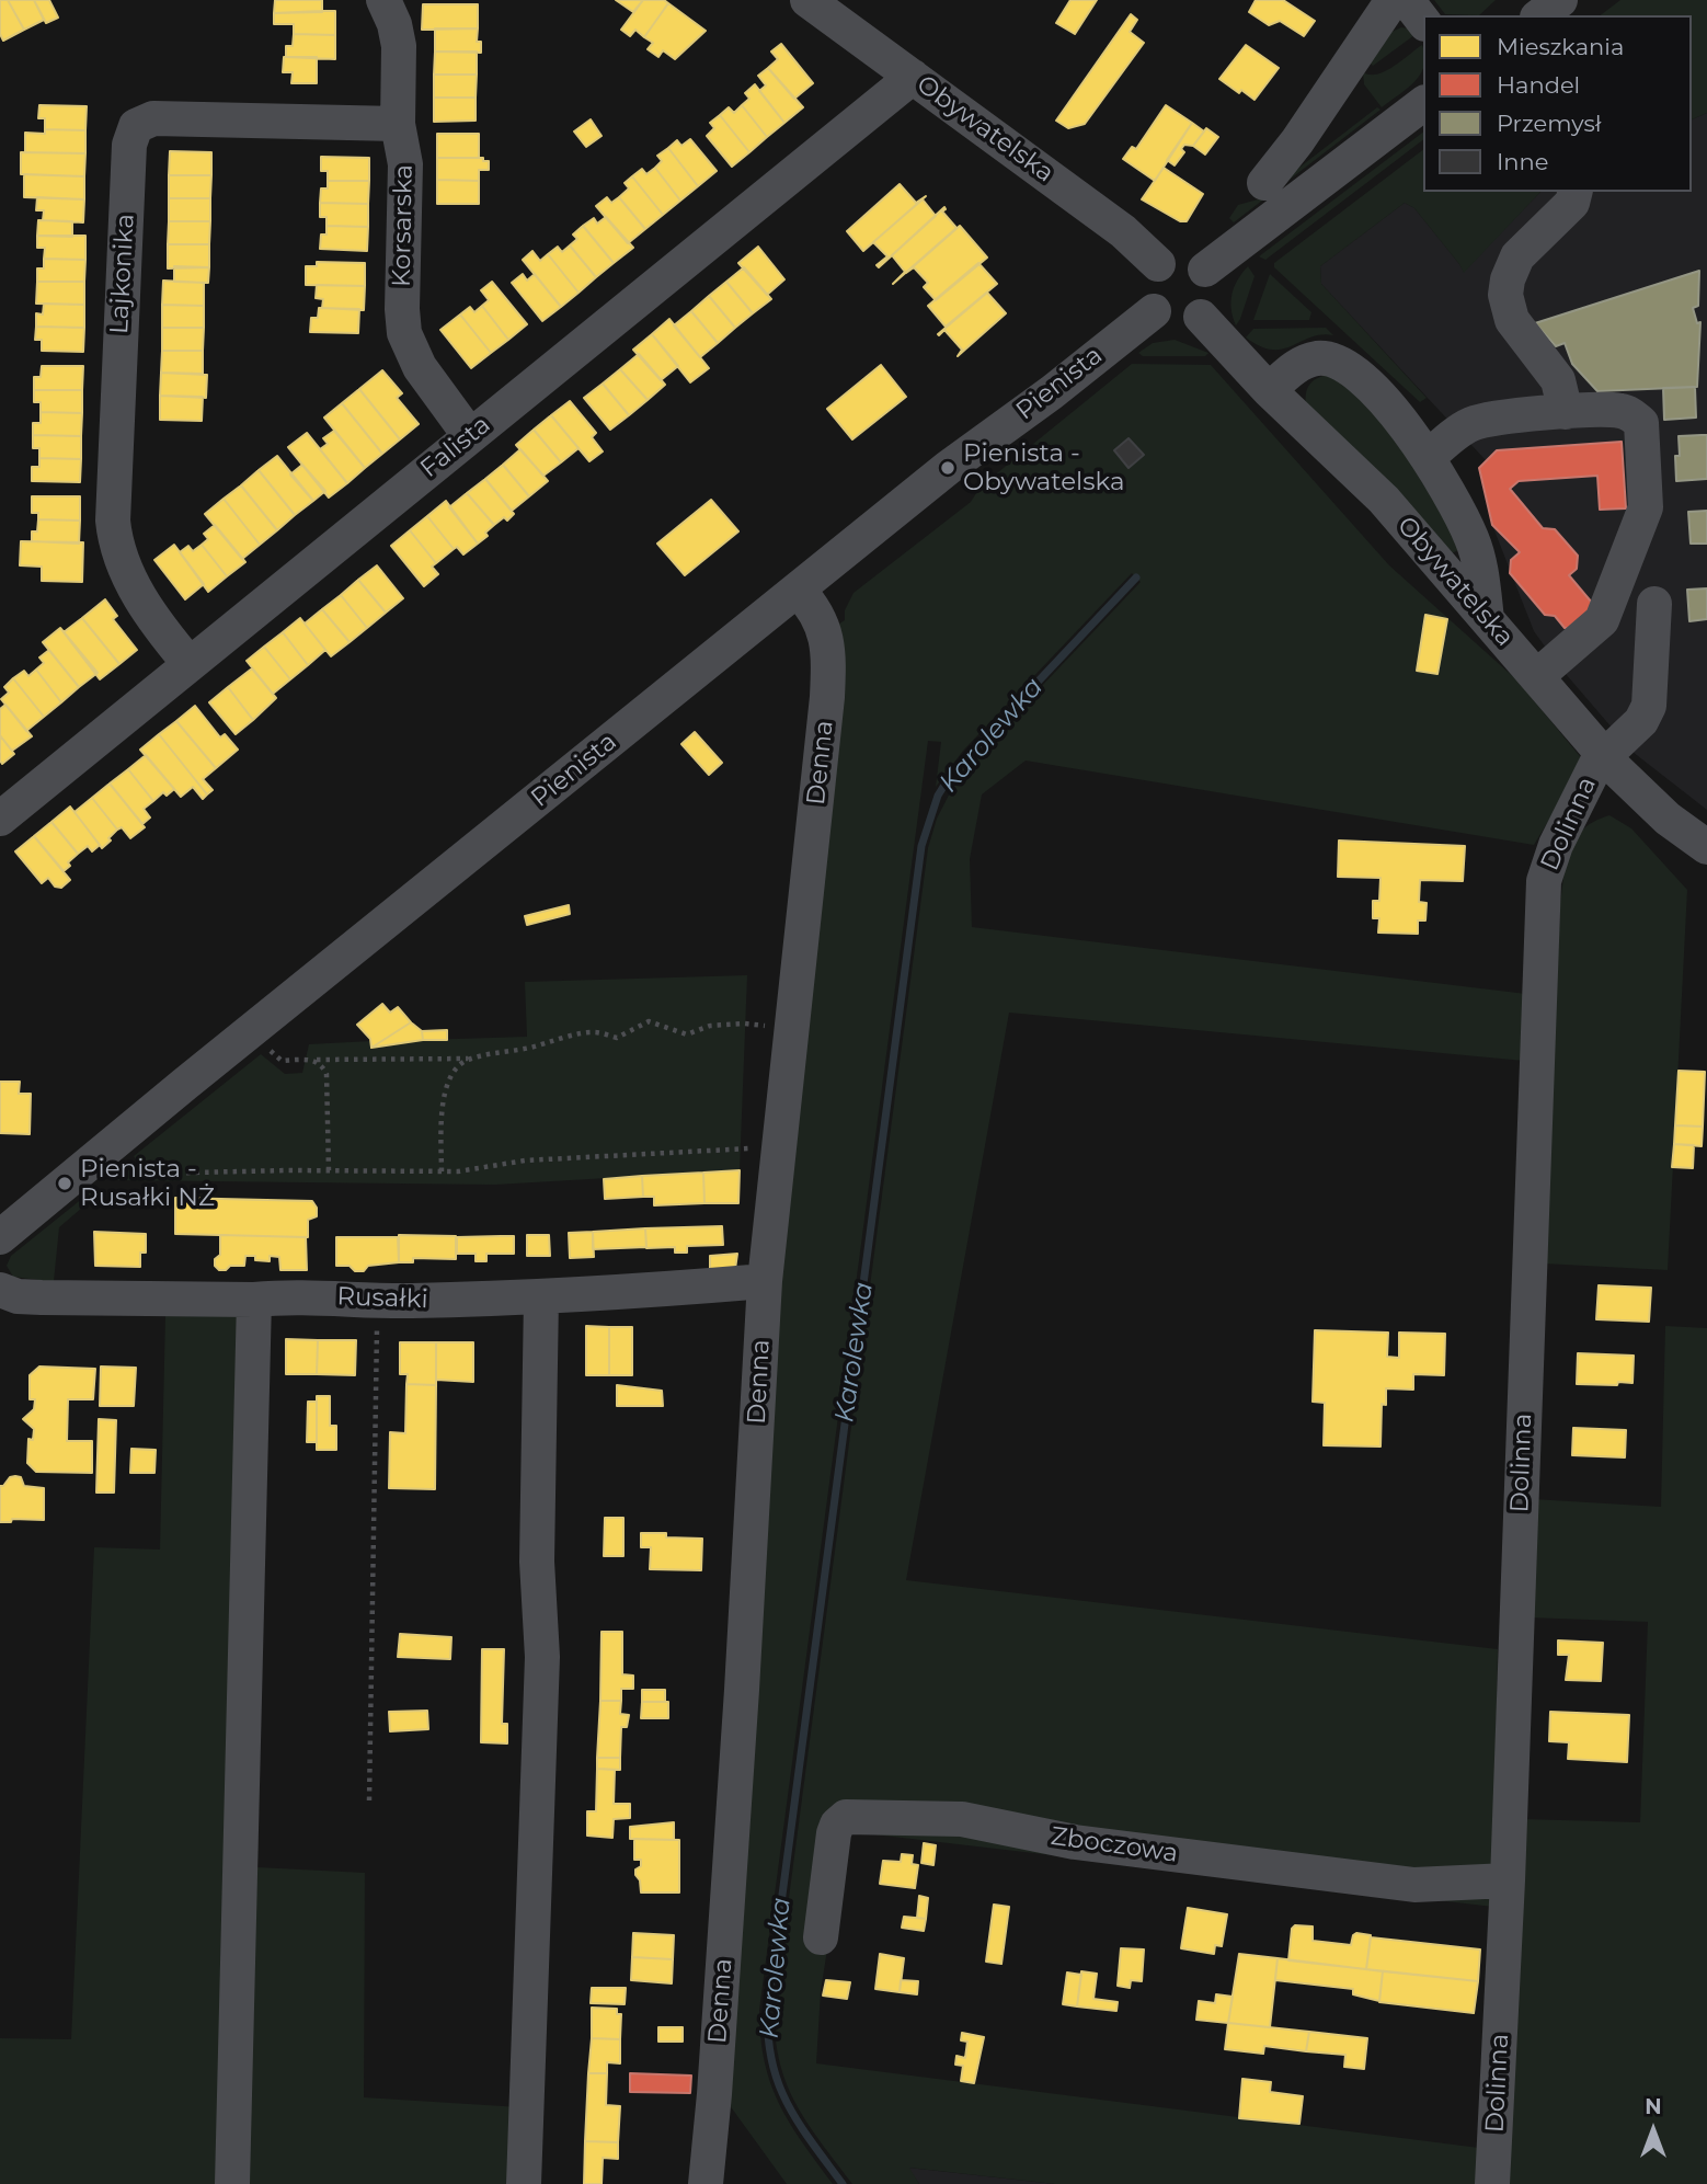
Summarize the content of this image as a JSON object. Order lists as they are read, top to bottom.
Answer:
{
  "streets": {
    "street": [
      "Obywatelska",
      "Korsarska",
      "Lajkonika",
      "Pienista",
      "Falista",
      "Denna",
      "Dolinna",
      "Rusałki",
      "Zboczowa"
    ]
  },
  "crossings": [
    ["Obywatelska", "Pienista"],
    ["Obywatelska", "Falista"],
    ["Obywatelska", "Dolinna"],
    ["Korsarska", "Lajkonika"],
    ["Korsarska", "Falista"],
    ["Lajkonika", "Falista"],
    ["Pienista", "Denna"],
    ["Denna", "Rusałki"],
    ["Dolinna", "Zboczowa"]
  ],
  "water": ["Karolewka"],
  "places": ["Pienista - Obywatelska", "Pienista - Rusałki NŻ"],
  "legend": [
    "Mieszkania",
    "Handel",
    "Przemysł",
    "Inne"
  ],
  "north": "top"
}
